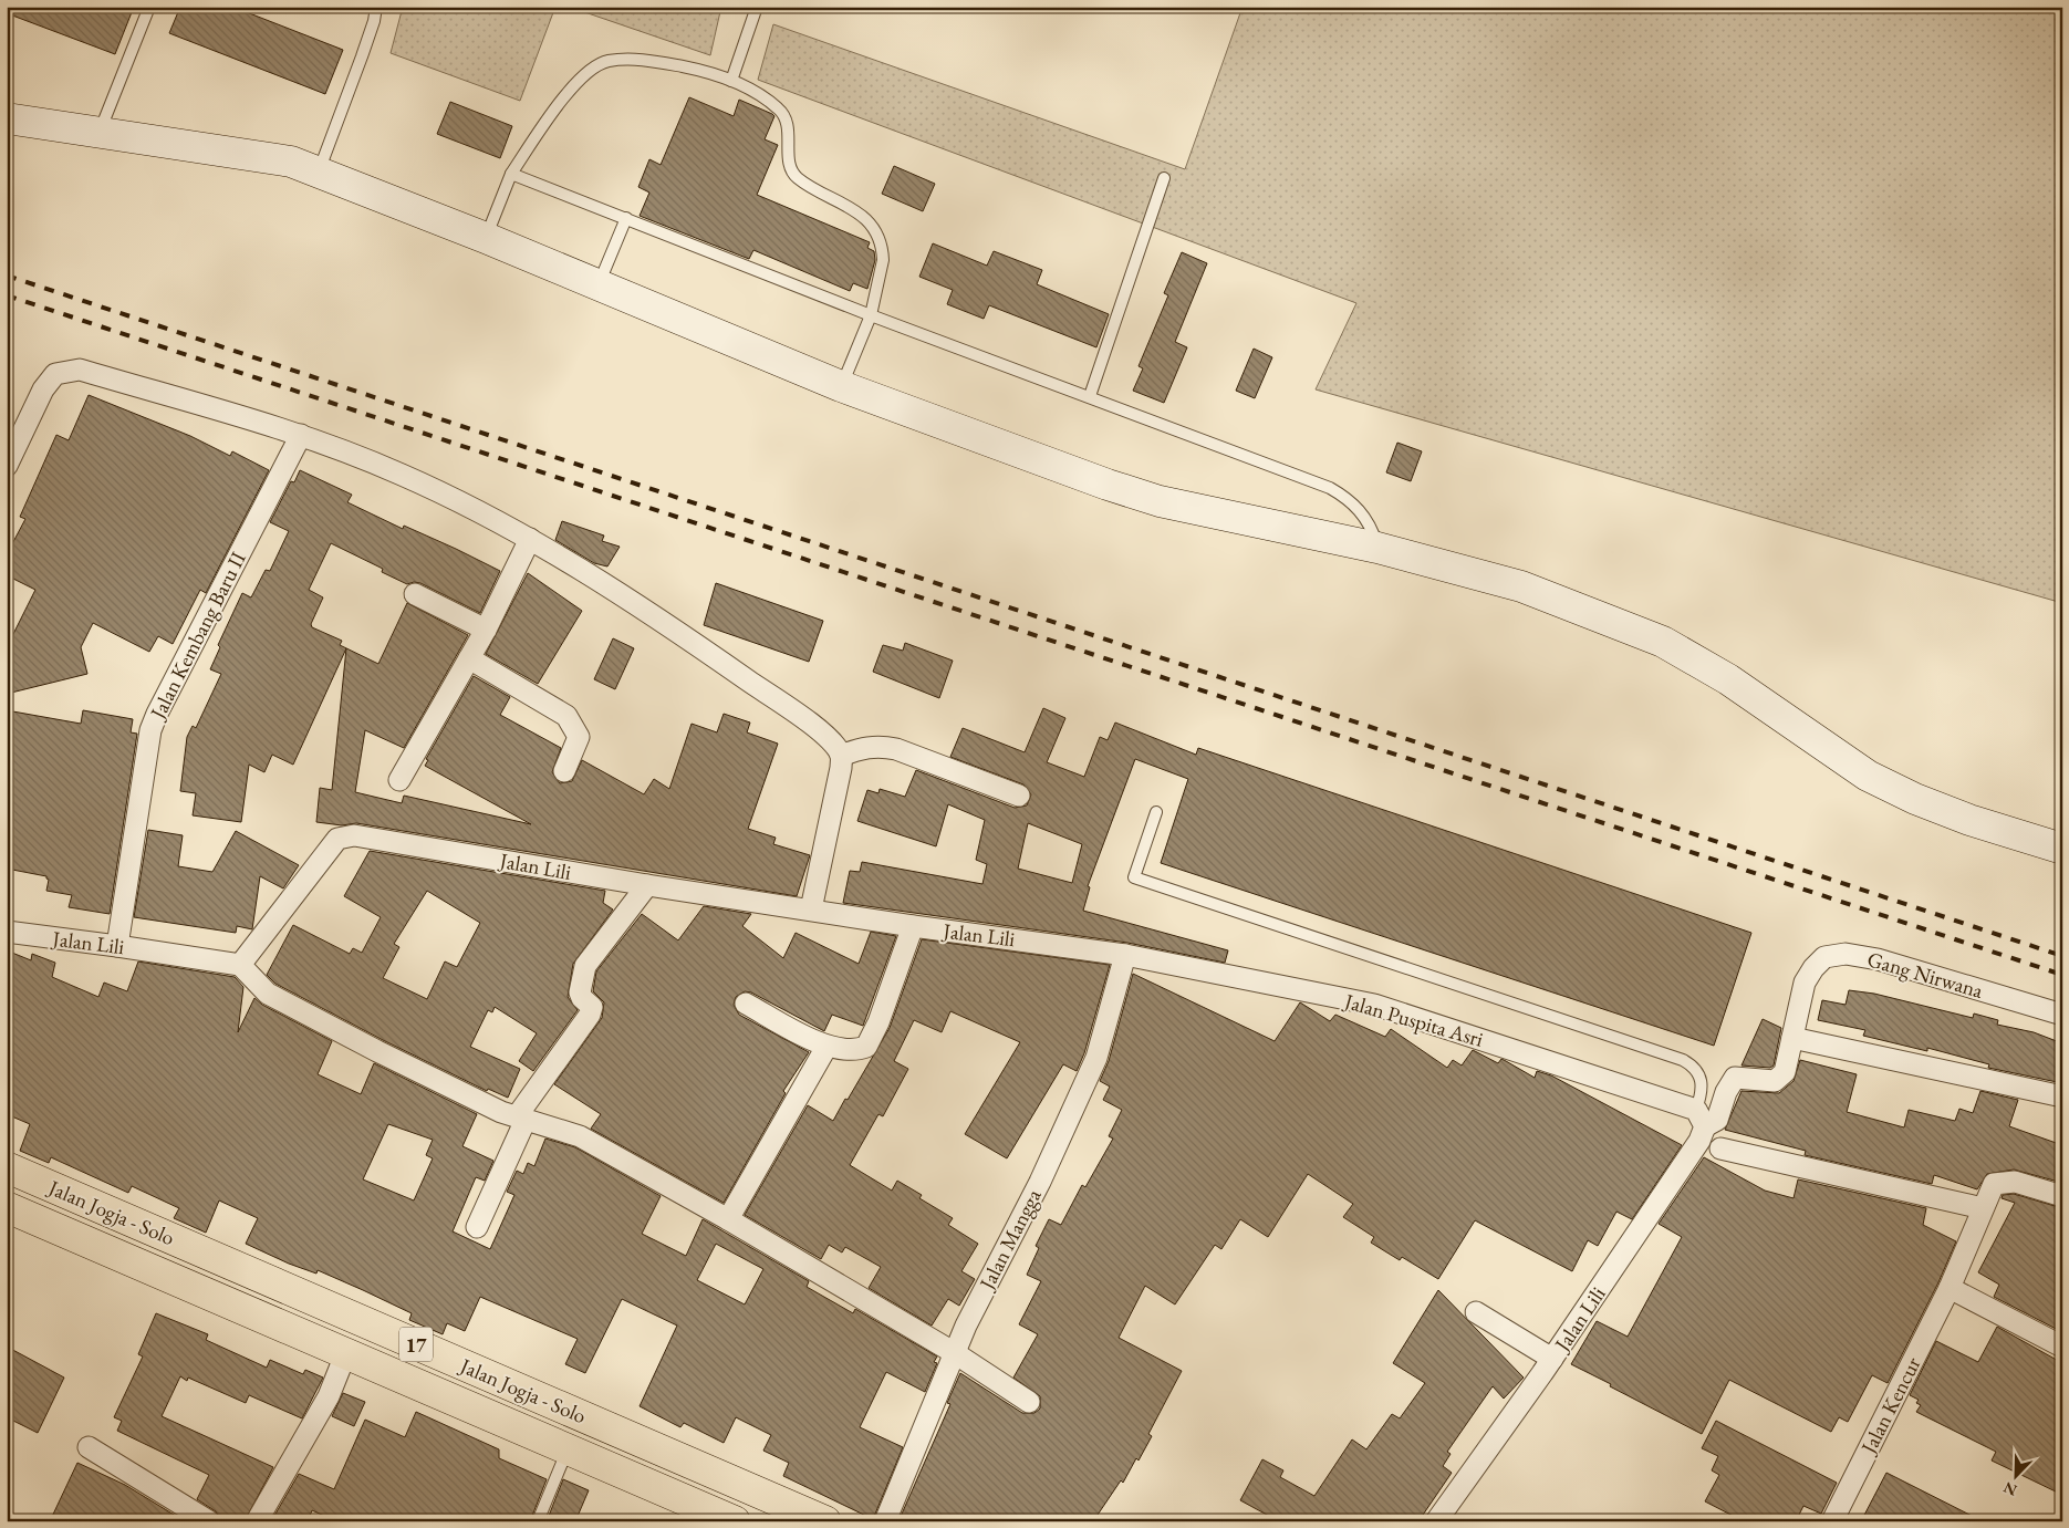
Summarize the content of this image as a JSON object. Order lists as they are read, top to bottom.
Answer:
{
  "streets": {
    "highway": ["Jalan Jogja - Solo", "17"],
    "street": [
      "Jalan Kembang Baru II",
      "Jalan Lili",
      "Gang Nirwana",
      "Jalan Puspita Asri",
      "Jalan Mangga",
      "Jalan Kencur"
    ]
  },
  "crossings": [
    ["Jalan Kembang Baru II", "Jalan Lili"],
    ["Jalan Lili", "Gang Nirwana"],
    ["Jalan Lili", "Jalan Puspita Asri"],
    ["Jalan Lili", "Jalan Mangga"],
    ["Gang Nirwana", "Jalan Puspita Asri"],
    ["Jalan Puspita Asri", "Jalan Mangga"]
  ],
  "north": "bottom left"
}
